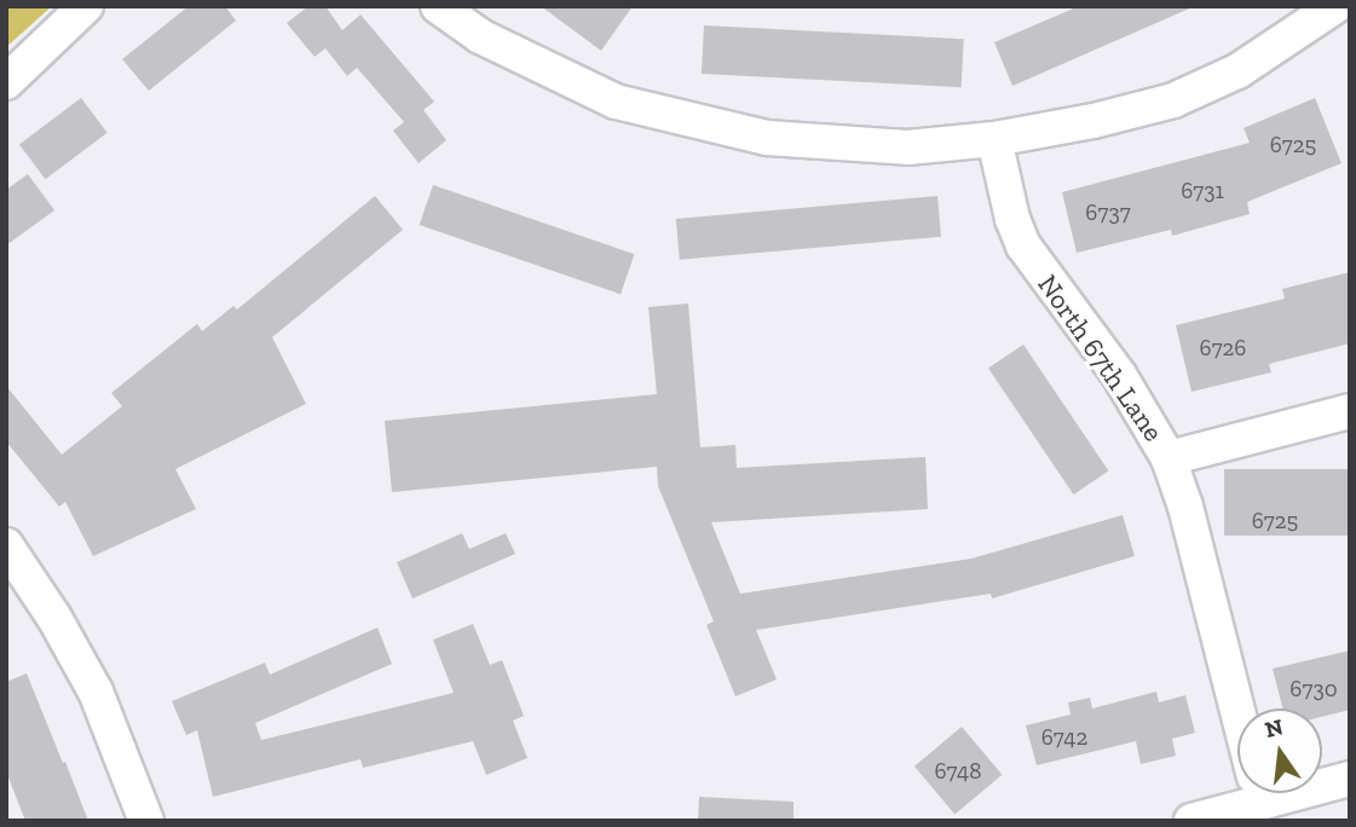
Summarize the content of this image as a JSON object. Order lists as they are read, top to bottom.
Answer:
{
  "streets": {
    "street": ["North 67th Lane"]
  },
  "house_numbers": [
    "6725",
    "6731",
    "6737",
    "6726",
    "6725",
    "6730",
    "6742",
    "6748"
  ],
  "north": "top"
}
